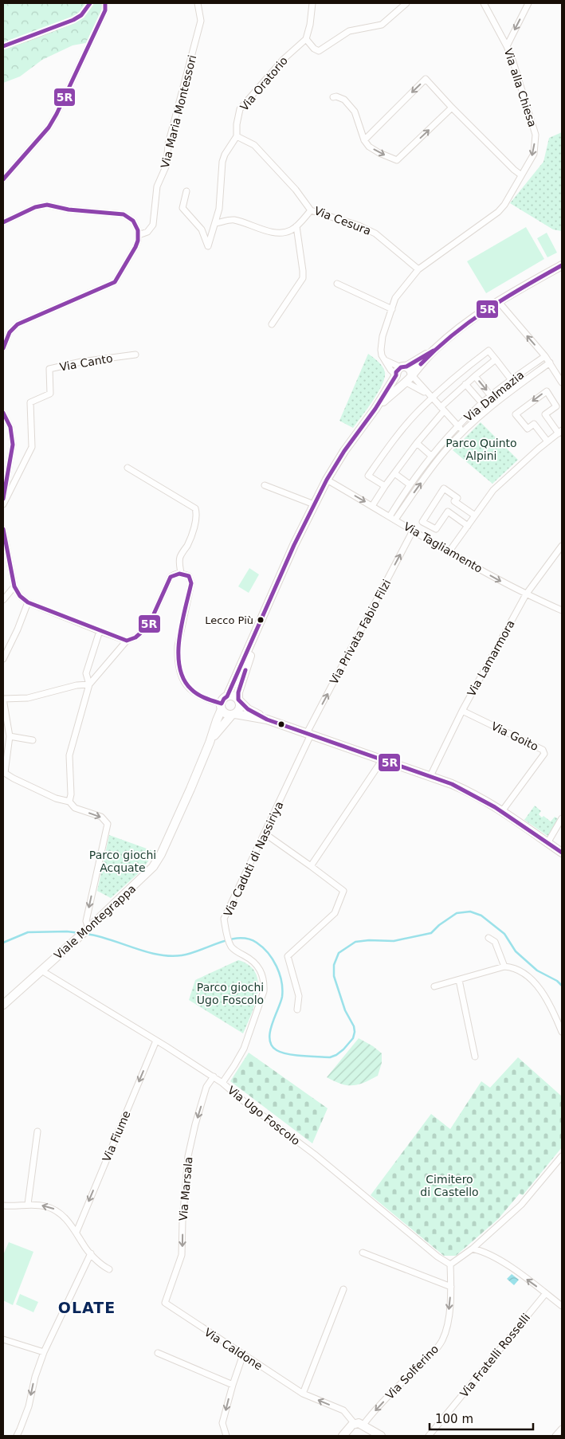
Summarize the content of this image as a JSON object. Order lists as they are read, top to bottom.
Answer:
{
  "streets": {
    "main road": ["Viale Montegrappa"],
    "street": [
      "Via Oratorio",
      "Via alla Chiesa",
      "Via Maria Montessori",
      "Via Cesura",
      "Via Canto",
      "Via Dalmazia",
      "Via Tagliamento",
      "Via Privata Fabio Filzi",
      "Via Lamarmora",
      "Via Goito",
      "Via Caduti di Nassiriya",
      "Via Ugo Foscolo",
      "Via Fiume",
      "Via Marsala",
      "Via Caldone",
      "Via Fratelli Rosselli",
      "Via Solferino"
    ]
  },
  "crossings": [
    ["Via Oratorio", "Via Cesura"],
    ["Via alla Chiesa", "Via Cesura"],
    ["Via Dalmazia", "Via Tagliamento"],
    ["Via Tagliamento", "Via Privata Fabio Filzi"],
    ["Via Tagliamento", "Via Lamarmora"],
    ["Via Privata Fabio Filzi", "Via Caduti di Nassiriya"],
    ["Via Lamarmora", "Via Goito"],
    ["Via Caduti di Nassiriya", "Via Ugo Foscolo"],
    ["Viale Montegrappa", "Via Ugo Foscolo"],
    ["Via Ugo Foscolo", "Via Fiume"],
    ["Via Ugo Foscolo", "Via Marsala"],
    ["Via Ugo Foscolo", "Via Solferino"],
    ["Via Marsala", "Via Caldone"]
  ],
  "one_way": [
    "Via Tagliamento",
    "Via Privata Fabio Filzi",
    "Via Fiume",
    "Via Marsala",
    "Via Solferino"
  ],
  "districts": ["OLATE"],
  "parks": [
    "Parco Quinto Alpini",
    "Parco giochi Acquate",
    "Parco giochi Ugo Foscolo",
    "Cimitero di Castello"
  ],
  "places": ["Lecco Più"],
  "lines": ["transit line 5R"],
  "scale_bar": "100 m"
}
